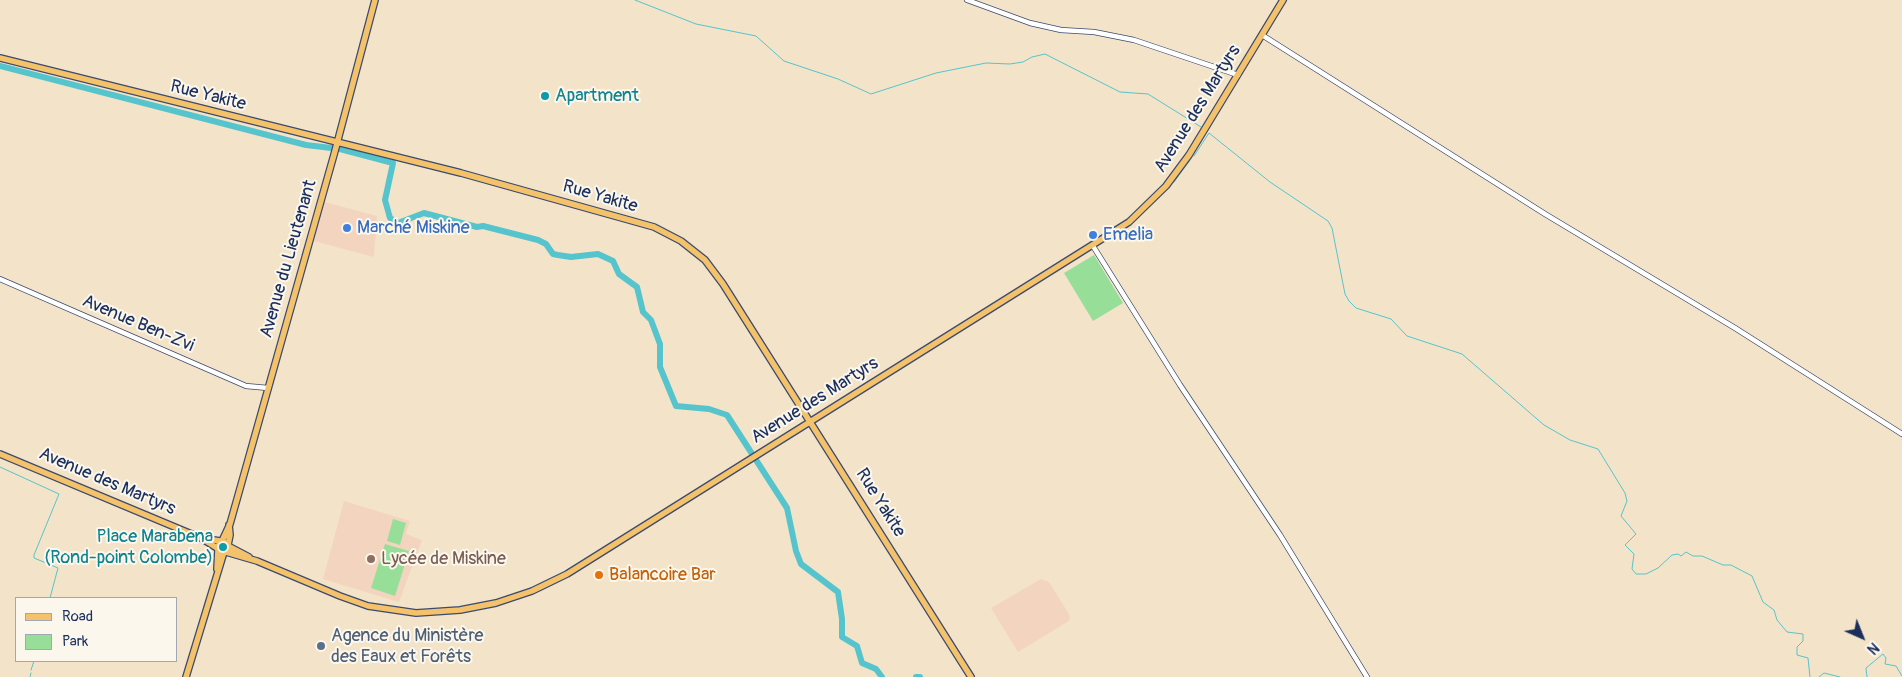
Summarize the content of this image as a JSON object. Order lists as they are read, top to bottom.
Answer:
{
  "streets": {
    "main road": ["Rue Yakite", "Avenue des Martyrs", "Avenue du Lieutenant"],
    "street": ["Avenue Ben-Zvi"]
  },
  "crossings": [
    ["Rue Yakite", "Avenue des Martyrs"],
    ["Rue Yakite", "Avenue du Lieutenant"],
    ["Avenue des Martyrs", "Avenue du Lieutenant"],
    ["Avenue du Lieutenant", "Avenue Ben-Zvi"]
  ],
  "places": [
    "Apartment",
    "Marché Miskine",
    "Emelia",
    "Place Marabena (Rond-point Colombe)",
    "Lycée de Miskine",
    "Balancoire Bar",
    "Agence du Ministère des Eaux et Forêts"
  ],
  "legend": ["Road", "Park"],
  "north": "bottom right"
}
